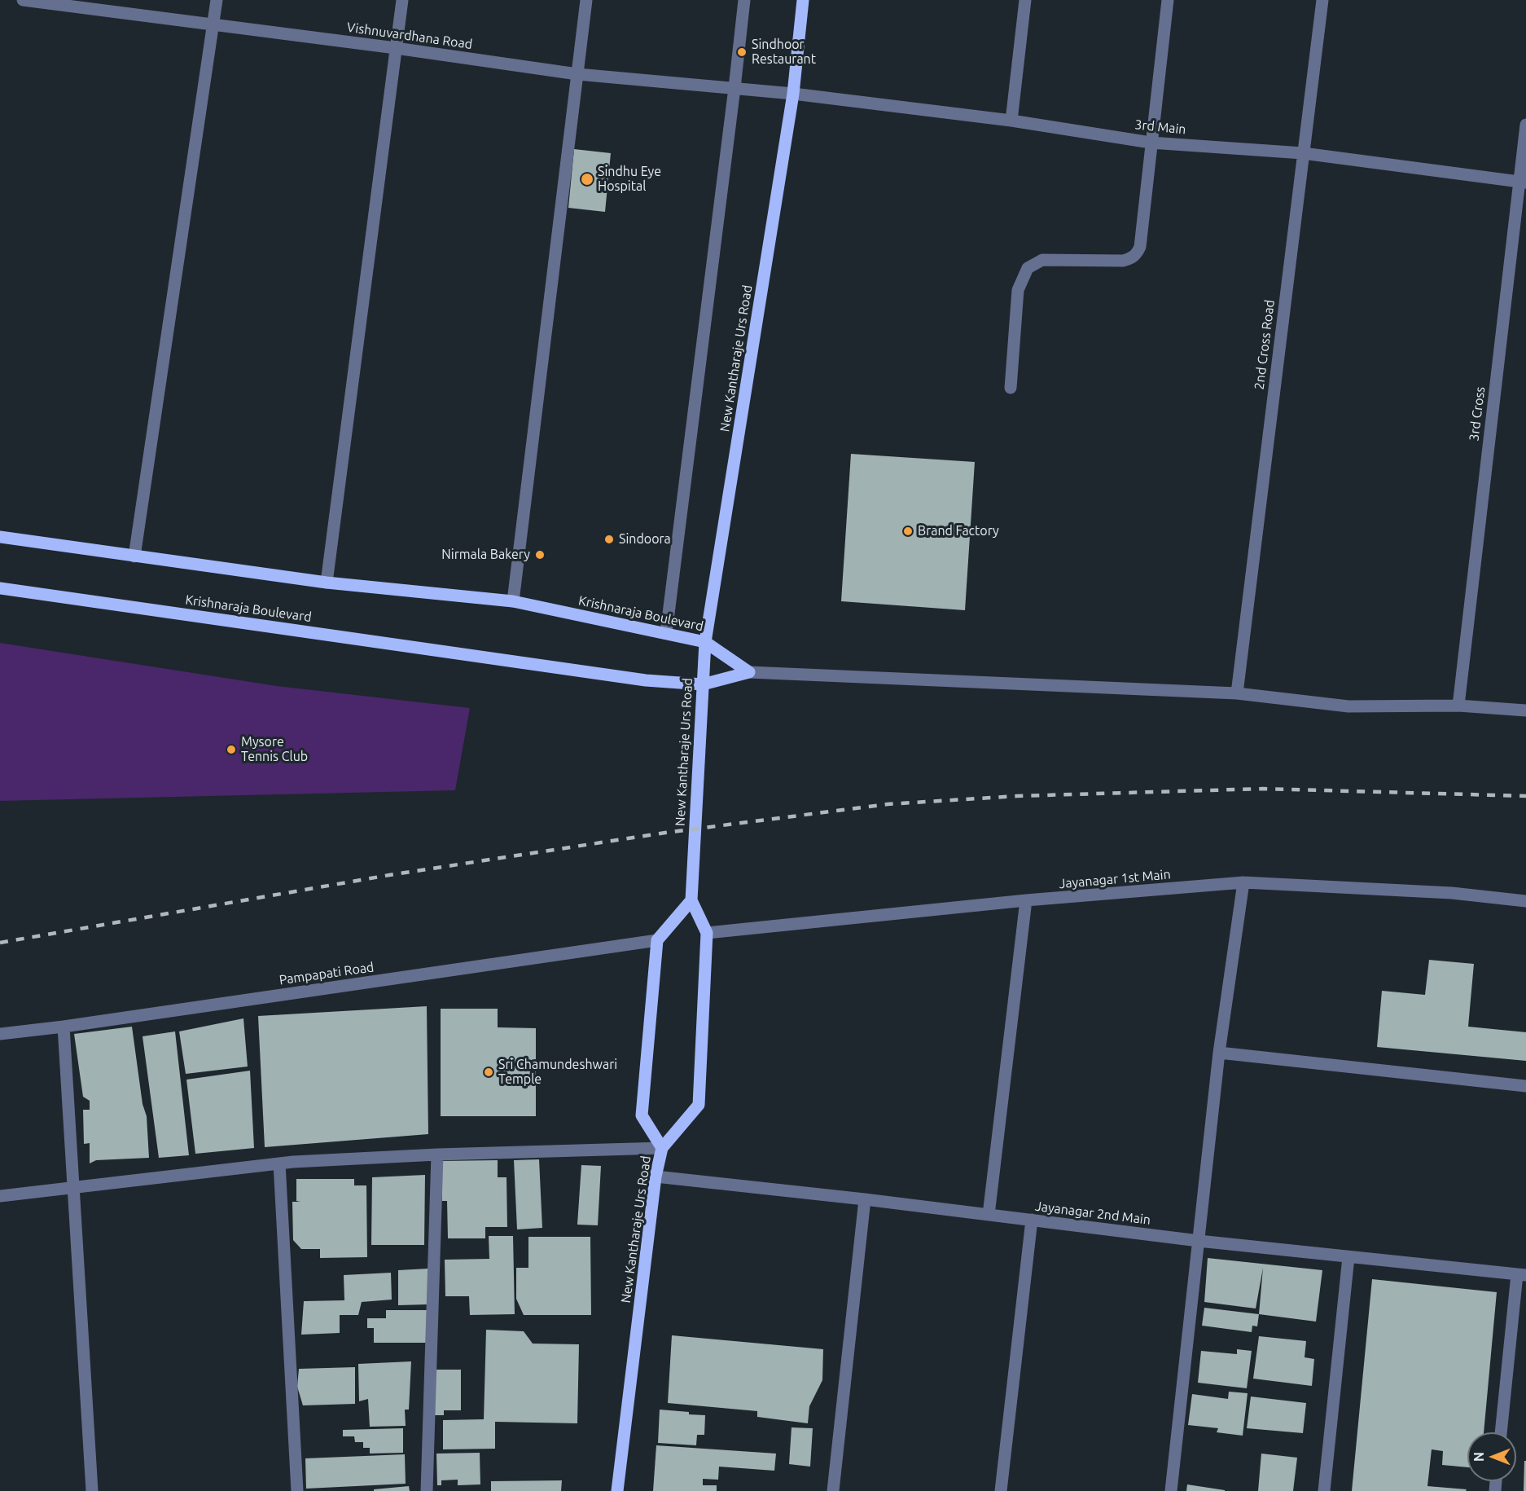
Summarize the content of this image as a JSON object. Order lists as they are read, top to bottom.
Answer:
{
  "streets": {
    "main road": ["New Kantharaje Urs Road", "Krishnaraja Boulevard"],
    "street": [
      "Vishnuvardhana Road",
      "3rd Main",
      "2nd Cross Road",
      "3rd Cross",
      "Jayanagar 1st Main",
      "Pampapati Road",
      "Jayanagar 2nd Main"
    ]
  },
  "crossings": [
    ["Vishnuvardhana Road", "3rd Main"],
    ["Vishnuvardhana Road", "New Kantharaje Urs Road"],
    ["3rd Main", "2nd Cross Road"],
    ["3rd Main", "New Kantharaje Urs Road"],
    ["3rd Main", "3rd Cross"],
    ["New Kantharaje Urs Road", "Krishnaraja Boulevard"],
    ["New Kantharaje Urs Road", "Pampapati Road"],
    ["New Kantharaje Urs Road", "Jayanagar 2nd Main"]
  ],
  "places": [
    "Sindhoor Restaurant",
    "Sindhu Eye Hospital",
    "Brand Factory",
    "Sindoora",
    "Nirmala Bakery",
    "Mysore Tennis Club",
    "Sri Chamundeshwari Temple"
  ],
  "north": "left"
}
